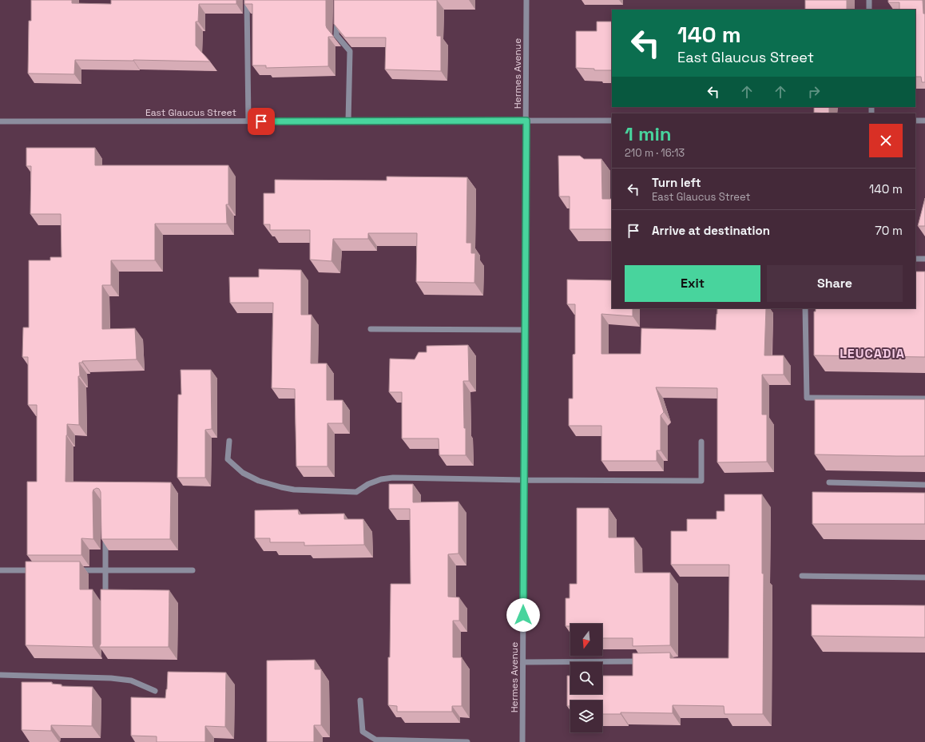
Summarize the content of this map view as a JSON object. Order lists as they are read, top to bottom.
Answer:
{
  "streets": {
    "street": ["Hermes Avenue", "East Glaucus Street"]
  },
  "crossings": [
    ["Hermes Avenue", "East Glaucus Street"]
  ],
  "districts": ["LEUCADIA"],
  "north": "bottom",
  "page": {
    "turn": ["140 m", "East Glaucus Street"],
    "heading": ["1 min", "210 m · 16:13"],
    "list": [
      {
        "name": "Turn left",
        "note": "East Glaucus Street",
        "value": "140 m"
      },
      {
        "name": "Arrive at destination",
        "value": "70 m"
      }
    ],
    "buttons": ["Exit", "Share"]
  }
}
